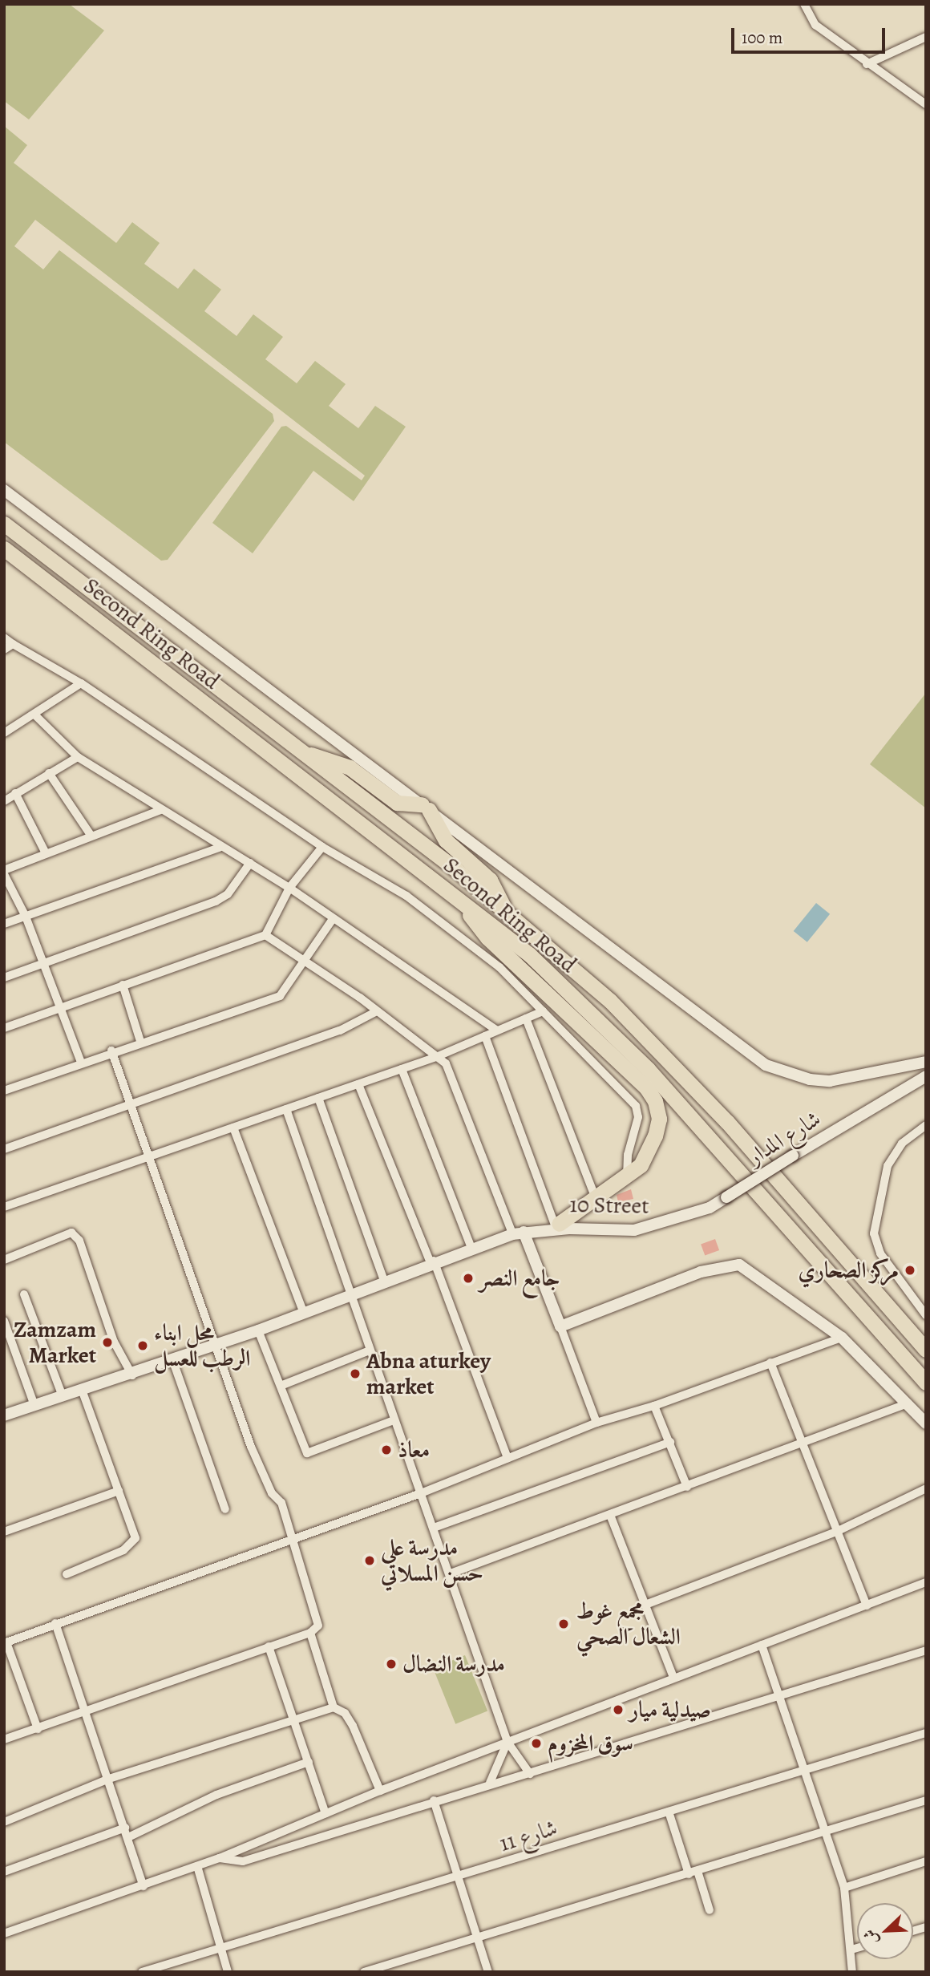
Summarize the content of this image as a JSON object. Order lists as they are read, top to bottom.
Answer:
{
  "streets": {
    "highway": ["Second Ring Road"],
    "main road": ["شارع المدار", "10 Street"],
    "street": ["شارع 11"]
  },
  "crossings": [
    ["شارع المدار", "10 Street"]
  ],
  "places": [
    "مركز الصحاري",
    "جامع النصر",
    "Zamzam Market",
    "محل ابناء الرطب للعسل",
    "Abna aturkey market",
    "معاذ",
    "مدرسة على حسن المسلاتي",
    "مجمع غوط الشعال الصحي",
    "مدرسة النضال",
    "صيدلية ميار",
    "سوق المخزوم"
  ],
  "scale_bar": "100 m",
  "north": "bottom left"
}
